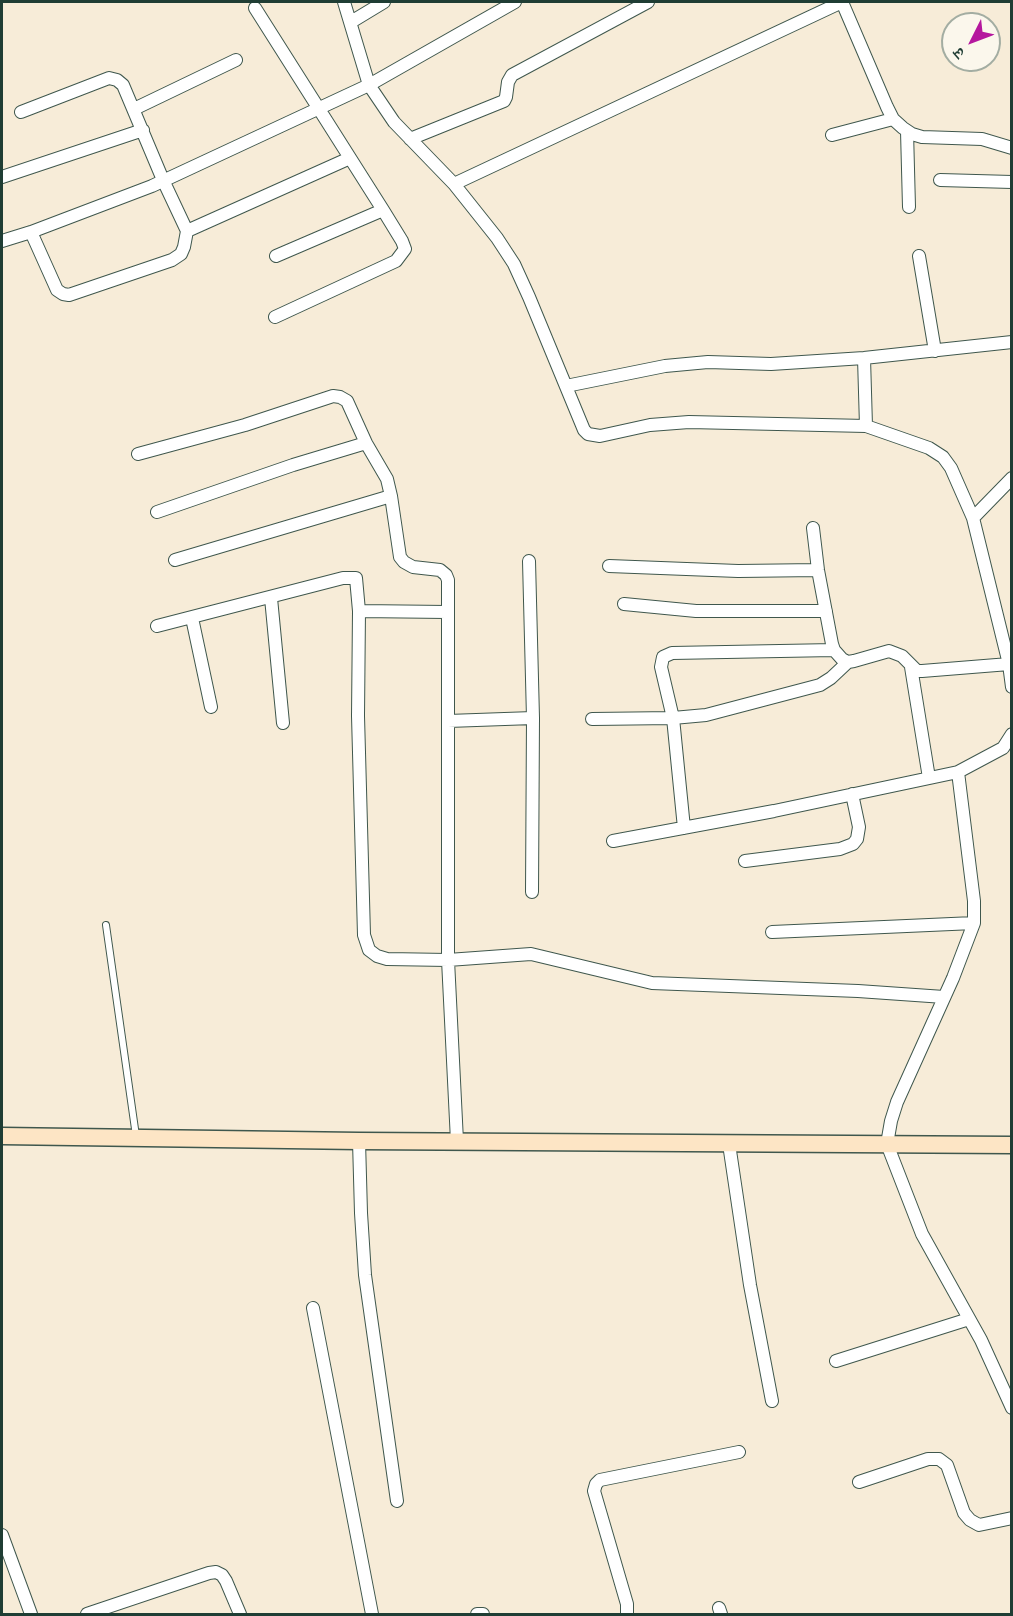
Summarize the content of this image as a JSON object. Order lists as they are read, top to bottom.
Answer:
{
  "north": "bottom left"
}
